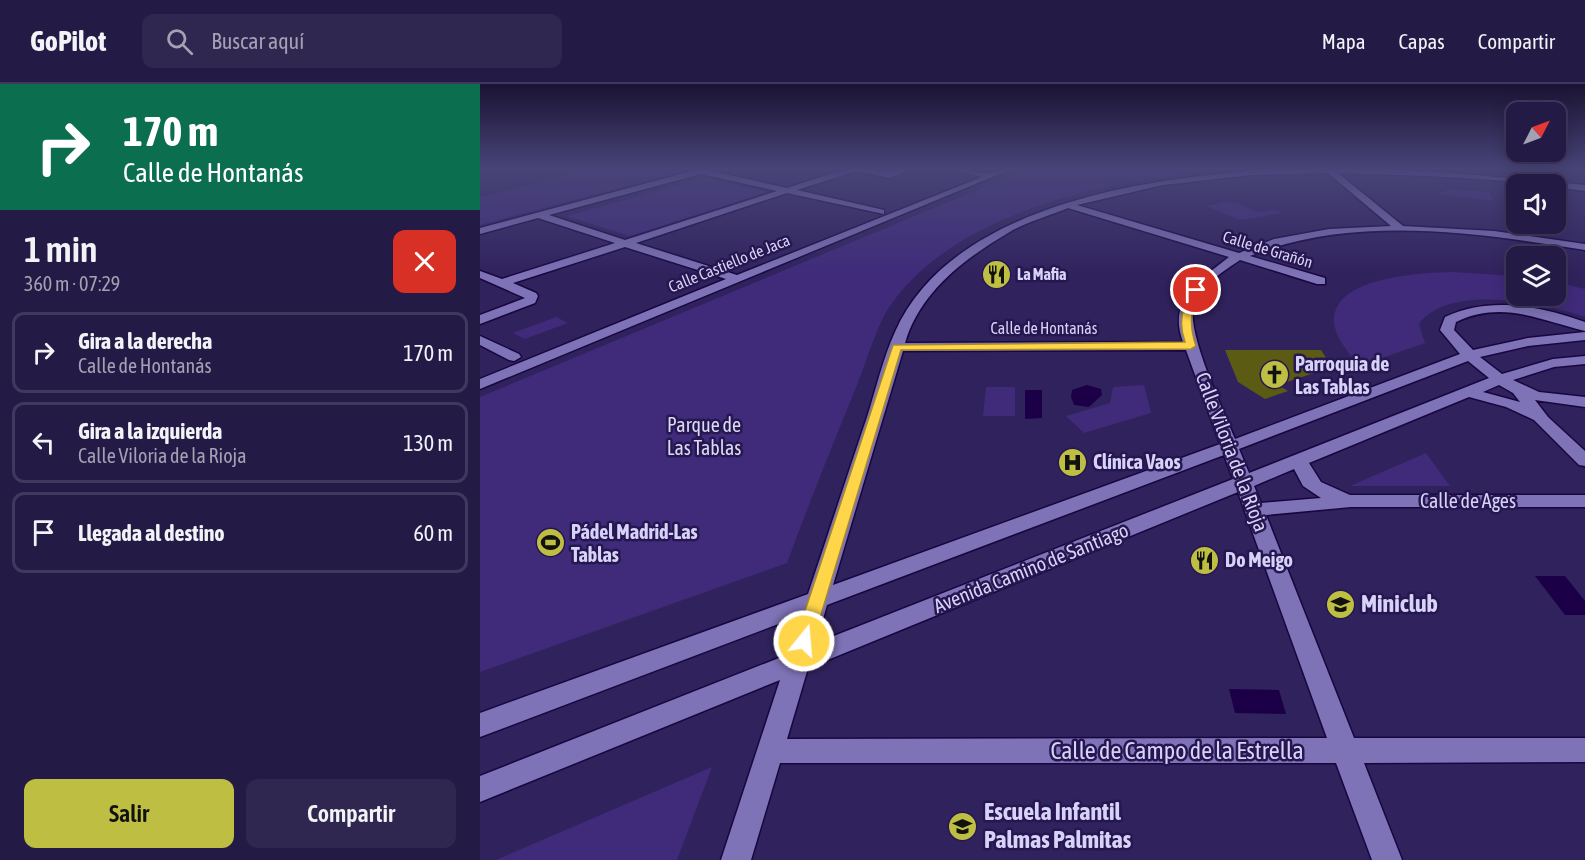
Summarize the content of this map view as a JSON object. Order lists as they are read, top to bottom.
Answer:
{
  "streets": {
    "street": [
      "Calle de Grañón",
      "Calle Castiello de Jaca",
      "Calle de Hontanás",
      "Calle Viloria de la Rioja",
      "Calle de Ages",
      "Avenida Camino de Santiago",
      "Calle de Campo de la Estrella"
    ]
  },
  "crossings": [
    ["Calle de Grañón", "Calle Viloria de la Rioja"],
    ["Calle de Hontanás", "Calle Viloria de la Rioja"],
    ["Calle Viloria de la Rioja", "Calle de Ages"],
    ["Calle Viloria de la Rioja", "Avenida Camino de Santiago"],
    ["Calle Viloria de la Rioja", "Calle de Campo de la Estrella"],
    ["Calle de Ages", "Avenida Camino de Santiago"]
  ],
  "parks": ["Parque de Las Tablas"],
  "places": {
    "restaurant": ["La Mafia", "Do Meigo"],
    "church": ["Parroquia de Las Tablas"],
    "hospital": ["Clínica Vaos"],
    "sports": ["Pádel Madrid-Las Tablas"],
    "school or university": ["Miniclub", "Escuela Infantil Palmas Palmitas"]
  },
  "north": "top right",
  "page": {
    "header": "GoPilot",
    "search": "Buscar aquí",
    "nav": ["Mapa", "Capas", "Compartir"],
    "turn": ["170 m", "Calle de Hontanás"],
    "heading": ["1 min", "360 m · 07:29"],
    "list": [
      {
        "name": "Gira a la derecha",
        "note": "Calle de Hontanás",
        "value": "170 m"
      },
      {
        "name": "Gira a la izquierda",
        "note": "Calle Viloria de la Rioja",
        "value": "130 m"
      },
      {
        "name": "Llegada al destino",
        "value": "60 m"
      }
    ],
    "buttons": ["Salir", "Compartir"]
  }
}
